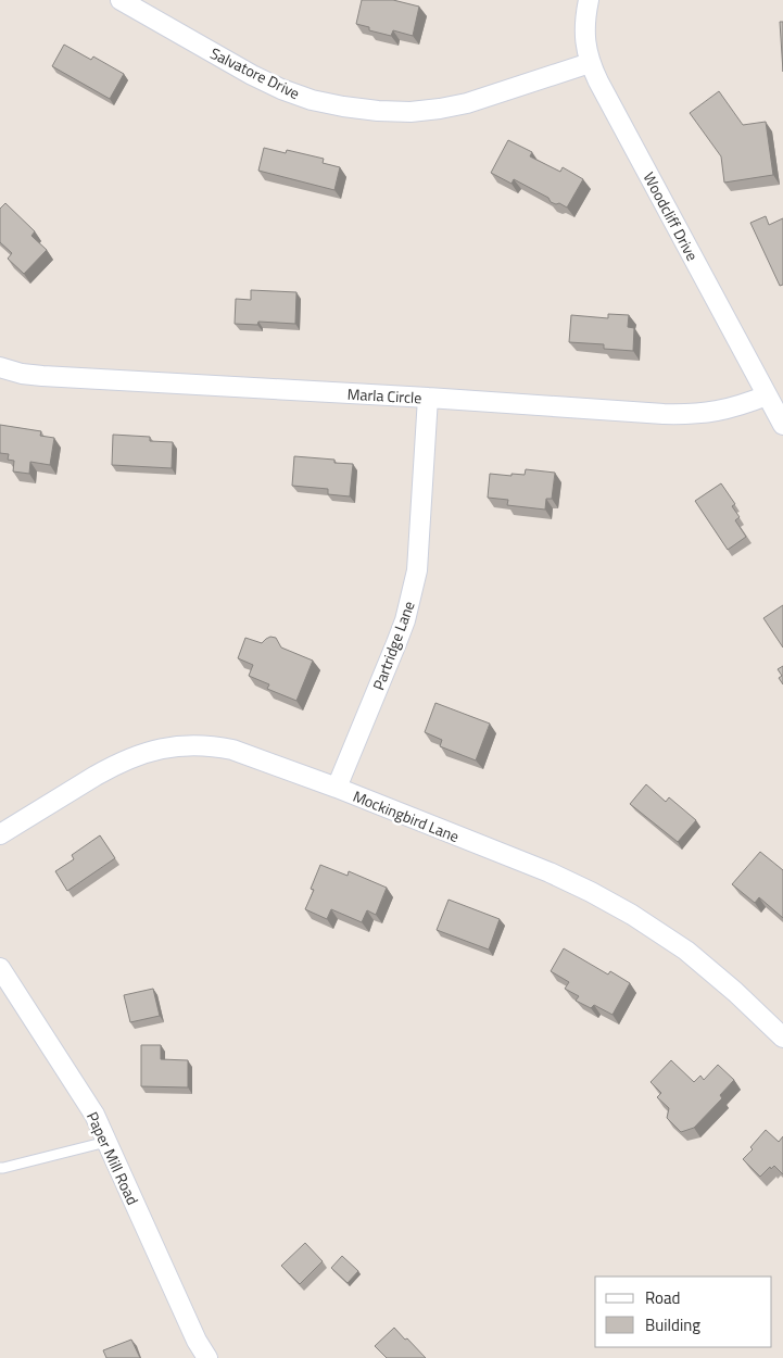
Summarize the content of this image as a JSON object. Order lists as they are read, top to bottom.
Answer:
{
  "streets": {
    "street": [
      "Salvatore Drive",
      "Woodcliff Drive",
      "Marla Circle",
      "Partridge Lane",
      "Mockingbird Lane",
      "Paper Mill Road"
    ]
  },
  "crossings": [
    ["Salvatore Drive", "Woodcliff Drive"],
    ["Woodcliff Drive", "Marla Circle"],
    ["Marla Circle", "Partridge Lane"],
    ["Partridge Lane", "Mockingbird Lane"]
  ],
  "legend": ["Road", "Building"]
}
